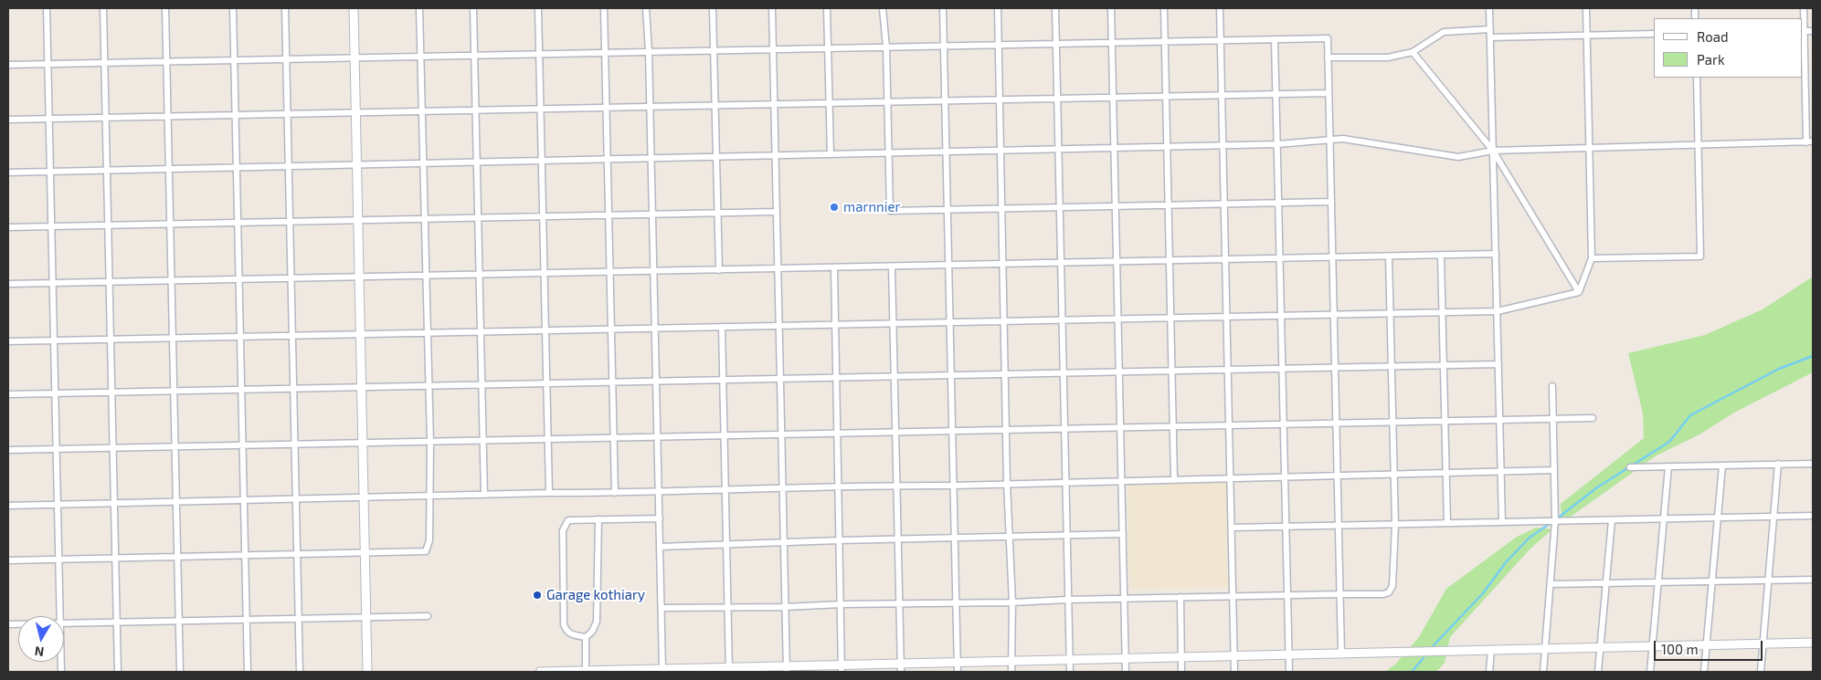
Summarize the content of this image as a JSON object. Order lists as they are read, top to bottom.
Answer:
{
  "places": ["marnnier", "Garage kothiary"],
  "legend": ["Road", "Park"],
  "scale_bar": "100 m",
  "north": "bottom"
}
